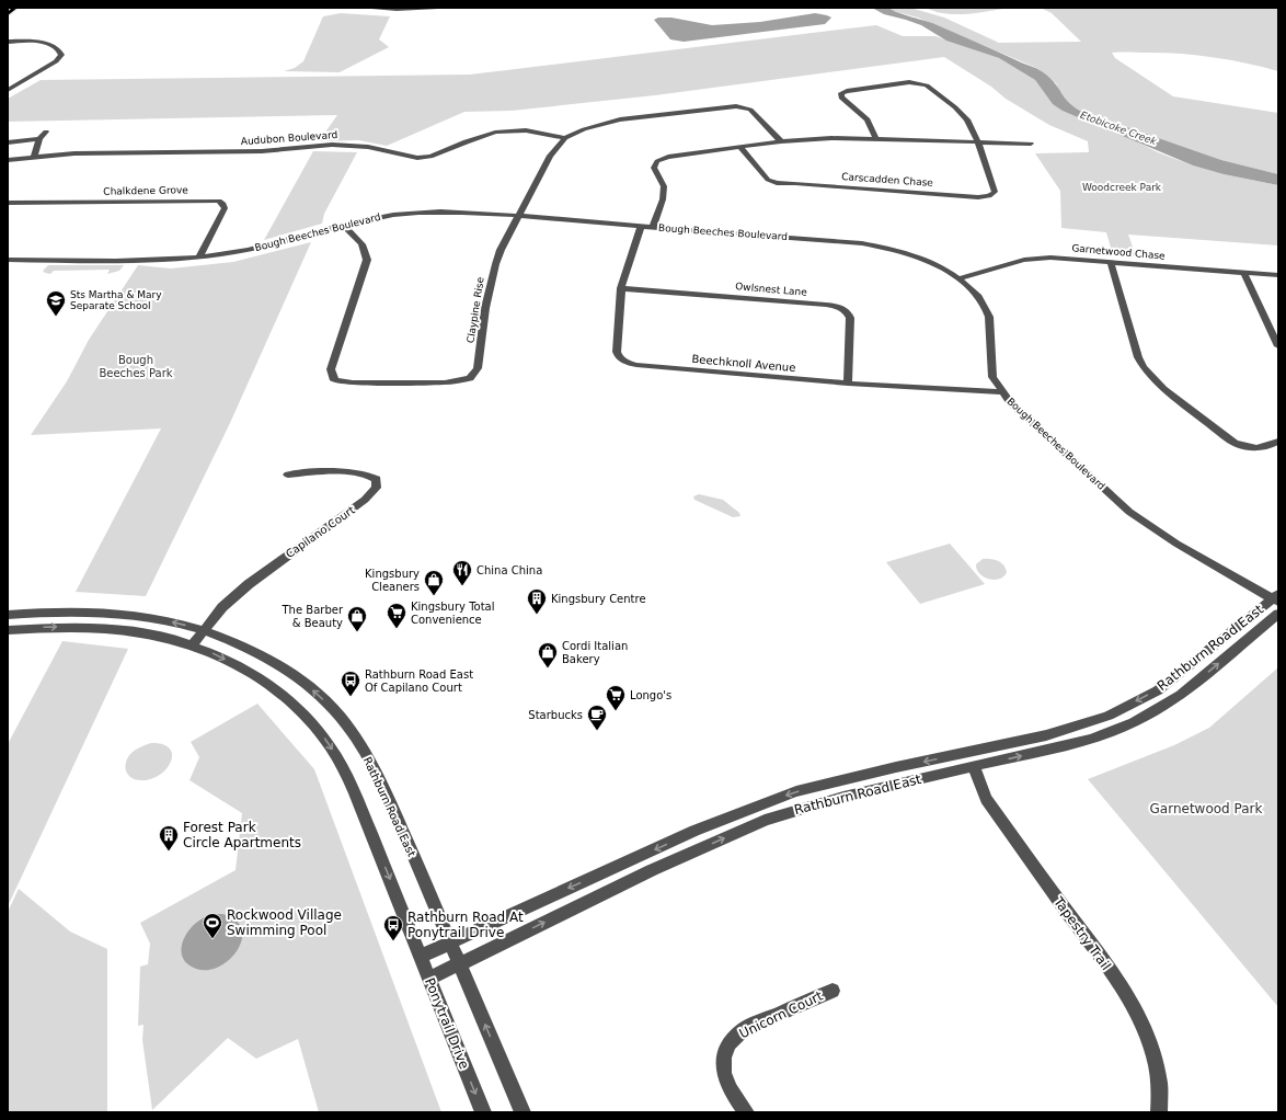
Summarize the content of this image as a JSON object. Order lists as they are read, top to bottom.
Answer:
{
  "streets": {
    "street": [
      "Audubon Boulevard",
      "Carscadden Chase",
      "Chalkdene Grove",
      "Bough Beeches Boulevard",
      "Garnetwood Chase",
      "Owlsnest Lane",
      "Claypine Rise",
      "Beechknoll Avenue",
      "Capilano Court",
      "Rathburn Road East",
      "Tapestry Trail",
      "Unicorn Court",
      "Ponytrail Drive"
    ]
  },
  "crossings": [
    ["Audubon Boulevard", "Claypine Rise"],
    ["Chalkdene Grove", "Bough Beeches Boulevard"],
    ["Bough Beeches Boulevard", "Garnetwood Chase"],
    ["Bough Beeches Boulevard", "Claypine Rise"],
    ["Bough Beeches Boulevard", "Beechknoll Avenue"],
    ["Bough Beeches Boulevard", "Rathburn Road East"],
    ["Owlsnest Lane", "Beechknoll Avenue"],
    ["Capilano Court", "Rathburn Road East"],
    ["Capilano Court", "Ponytrail Drive"],
    ["Rathburn Road East", "Tapestry Trail"],
    ["Rathburn Road East", "Ponytrail Drive"]
  ],
  "one_way": ["Ponytrail Drive"],
  "water": ["Etobicoke Creek"],
  "parks": ["Woodcreek Park", "Bough Beeches Park", "Garnetwood Park"],
  "places": {
    "school or university": ["Sts Martha & Mary Separate School"],
    "restaurant": ["China China"],
    "shop": ["Kingsbury Cleaners", "The Barber & Beauty", "Cordi Italian Bakery"],
    "building": ["Kingsbury Centre", "Forest Park Circle Apartments"],
    "supermarket": ["Kingsbury Total Convenience", "Longo's"],
    "bus stop": ["Rathburn Road East Of Capilano Court", "Rathburn Road At Ponytrail Drive"],
    "cafe": ["Starbucks"],
    "sports": ["Rockwood Village Swimming Pool"]
  }
}
